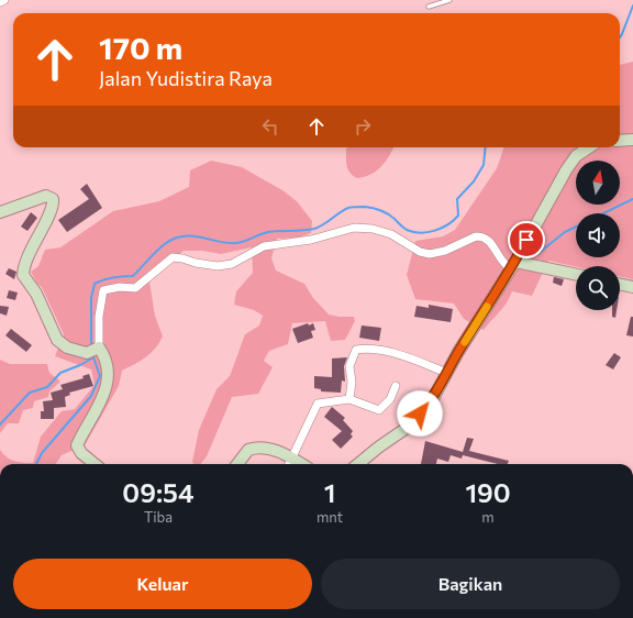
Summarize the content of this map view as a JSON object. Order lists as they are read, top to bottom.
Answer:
{
  "north": "top",
  "page": {
    "turn": ["170 m", "Jalan Yudistira Raya"],
    "eta": [
      "09:54",
      "Tiba",
      "1",
      "mnt",
      "190",
      "m"
    ],
    "buttons": ["Keluar", "Bagikan"]
  }
}
